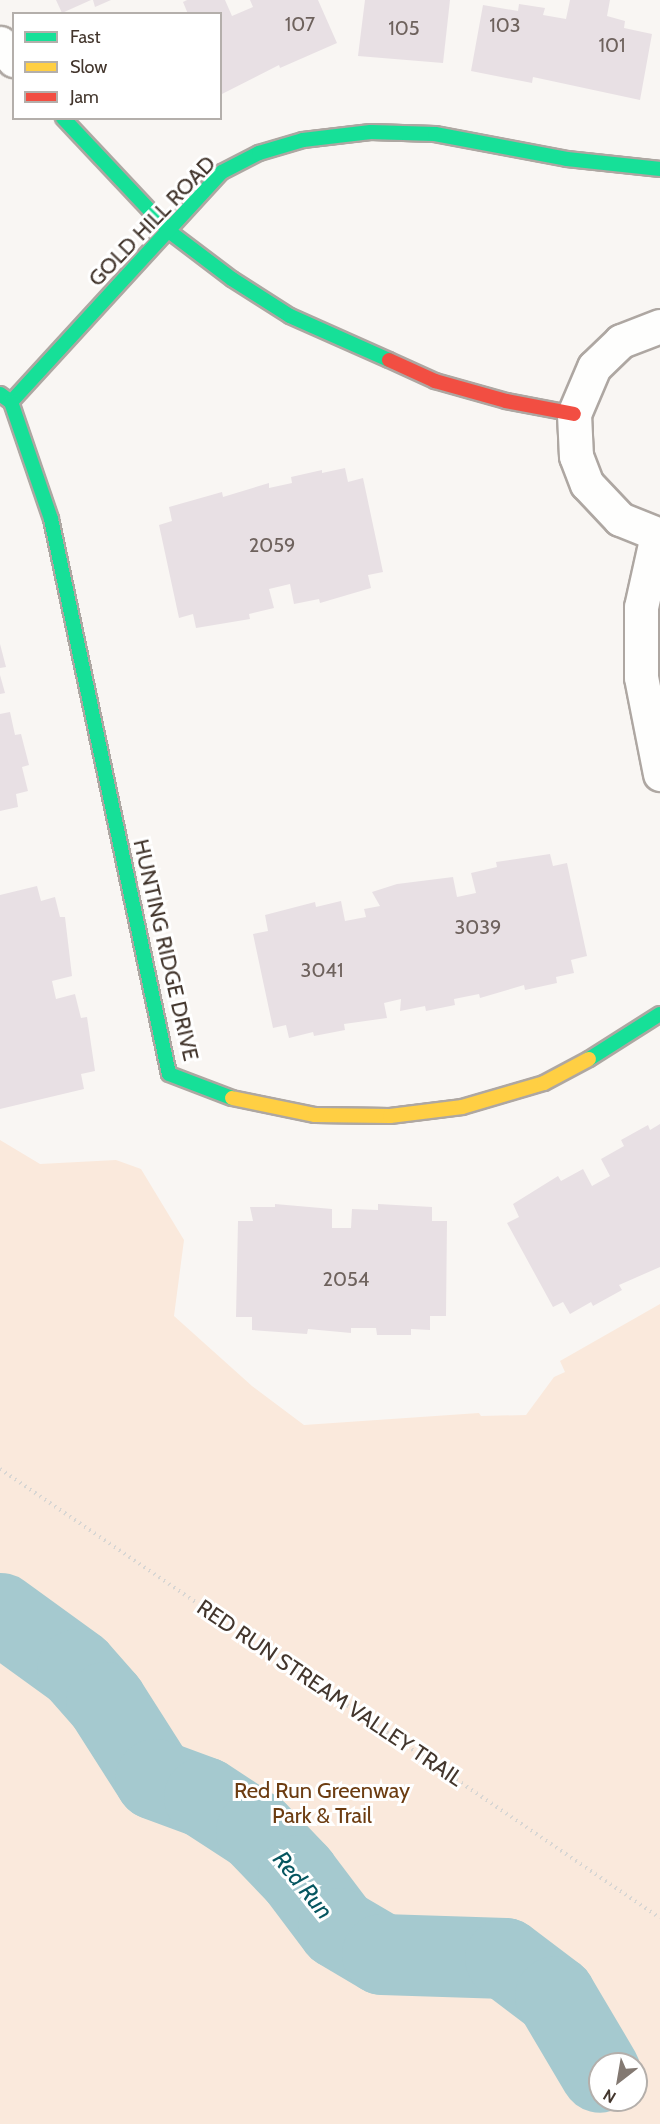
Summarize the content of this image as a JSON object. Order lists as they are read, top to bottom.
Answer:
{
  "streets": {
    "street": ["GOLD HILL ROAD", "HUNTING RIDGE DRIVE"],
    "path": ["RED RUN STREAM VALLEY TRAIL"]
  },
  "crossings": [
    ["GOLD HILL ROAD", "HUNTING RIDGE DRIVE"]
  ],
  "water": ["Red Run"],
  "parks": ["Red Run Greenway Park & Trail"],
  "house_numbers": [
    "107",
    "103",
    "105",
    "101",
    "2059",
    "3039",
    "3041",
    "2054"
  ],
  "legend": ["Fast", "Slow", "Jam"],
  "north": "bottom left"
}
